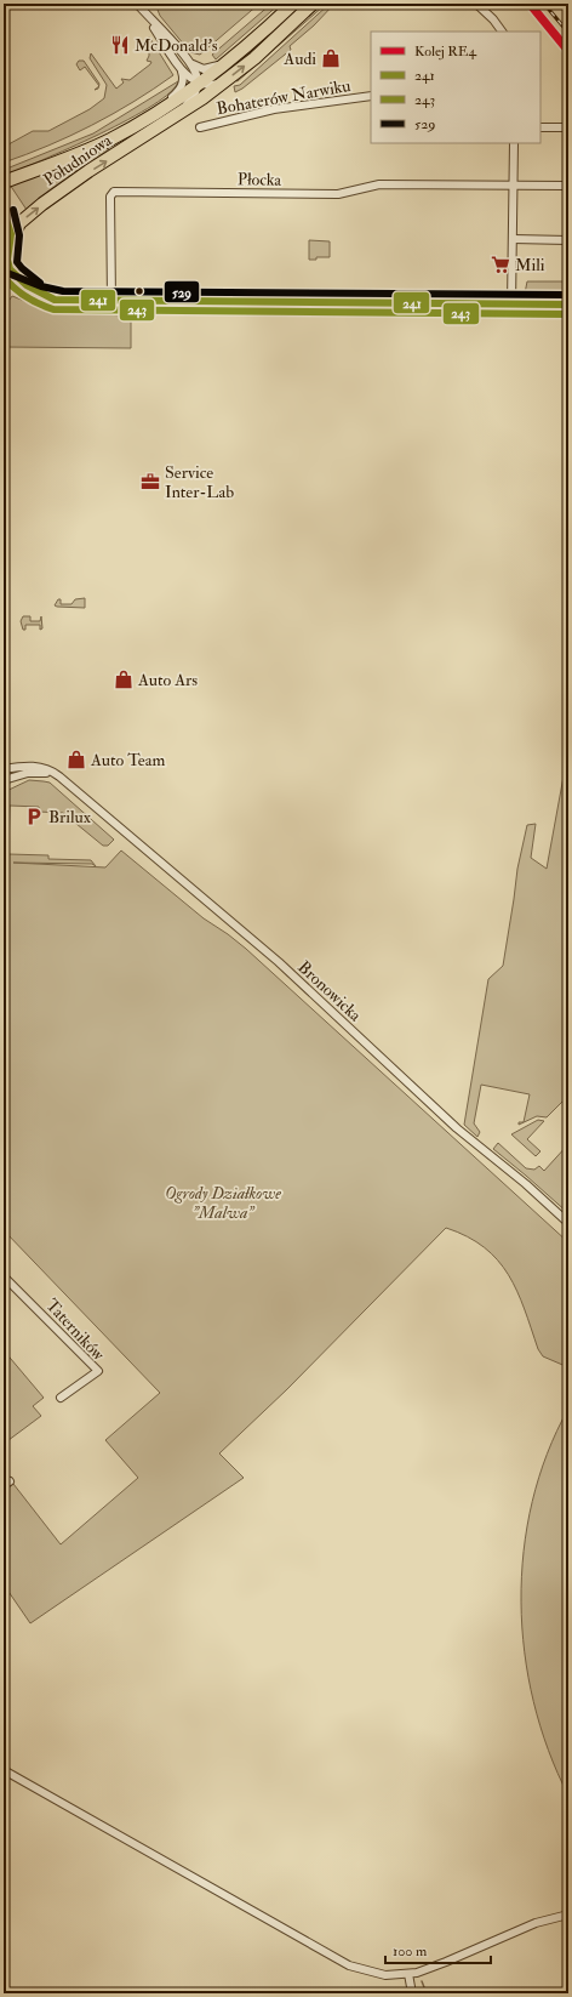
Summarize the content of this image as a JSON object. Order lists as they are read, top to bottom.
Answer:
{
  "streets": {
    "main road": ["Południowa"],
    "street": [
      "Bohaterów Narwiku",
      "Płocka",
      "Bronowicka",
      "Taterników"
    ]
  },
  "parks": ["Ogrody Działkowe \"Malwa\""],
  "places": {
    "restaurant": ["McDonald's"],
    "shop": ["Audi", "Auto Ars", "Auto Team"],
    "supermarket": ["Mili"],
    "office": ["Service Inter-Lab"],
    "parking": ["Brilux"]
  },
  "lines": [
    "rail line RE4",
    "transit line 529",
    "transit line 241",
    "transit line 243"
  ],
  "legend": [
    "Kolej RE4",
    "241",
    "243",
    "529"
  ],
  "scale_bar": "100 m"
}
